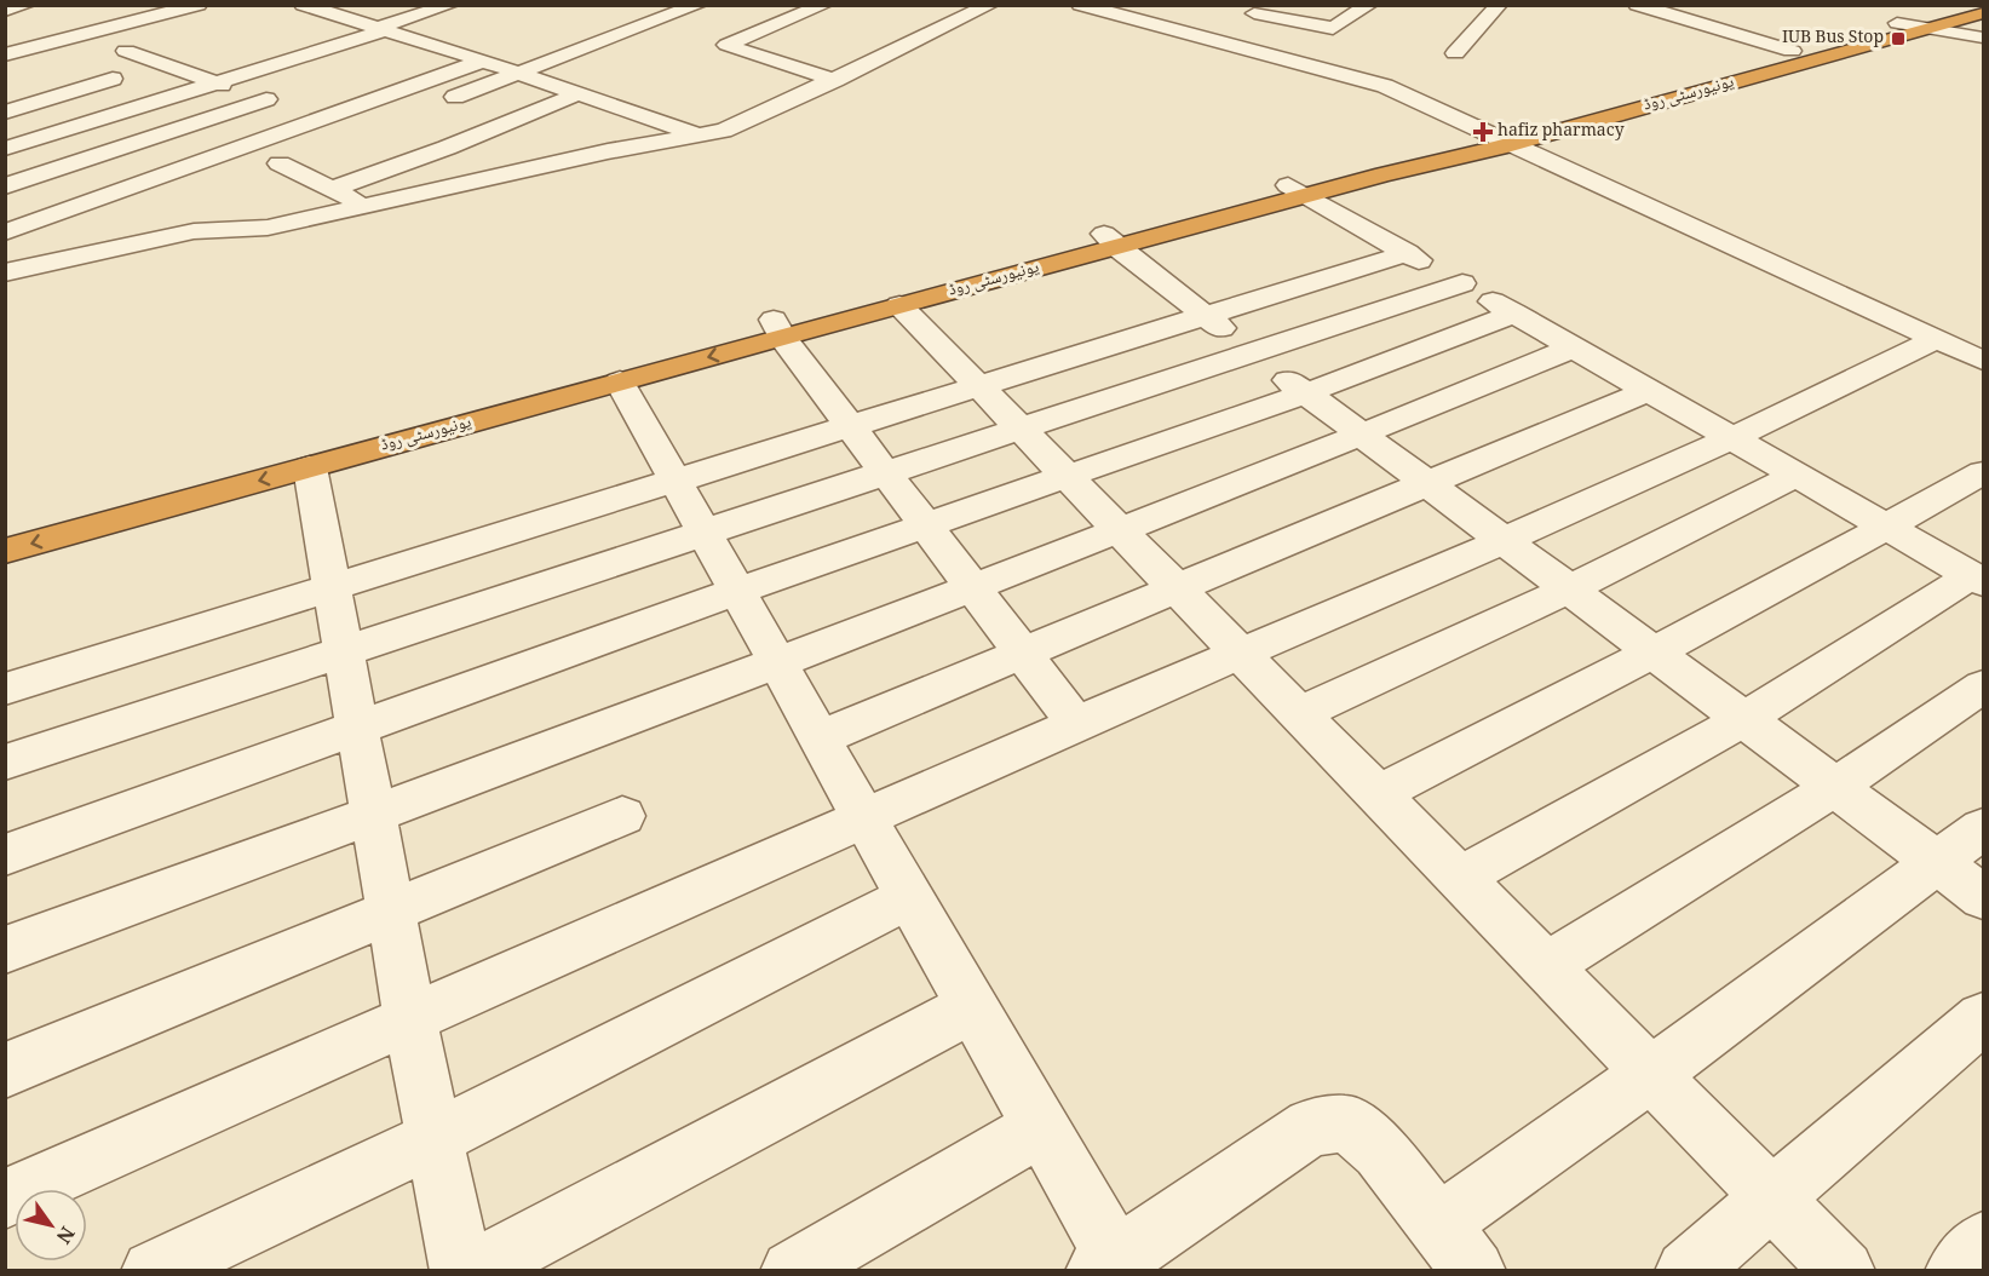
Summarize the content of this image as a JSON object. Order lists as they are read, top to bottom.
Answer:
{
  "streets": {
    "highway": ["یونیورسٹی روڈ"]
  },
  "places": {
    "transit": ["IUB Bus Stop"],
    "health": ["hafiz pharmacy"]
  },
  "north": "bottom right"
}
